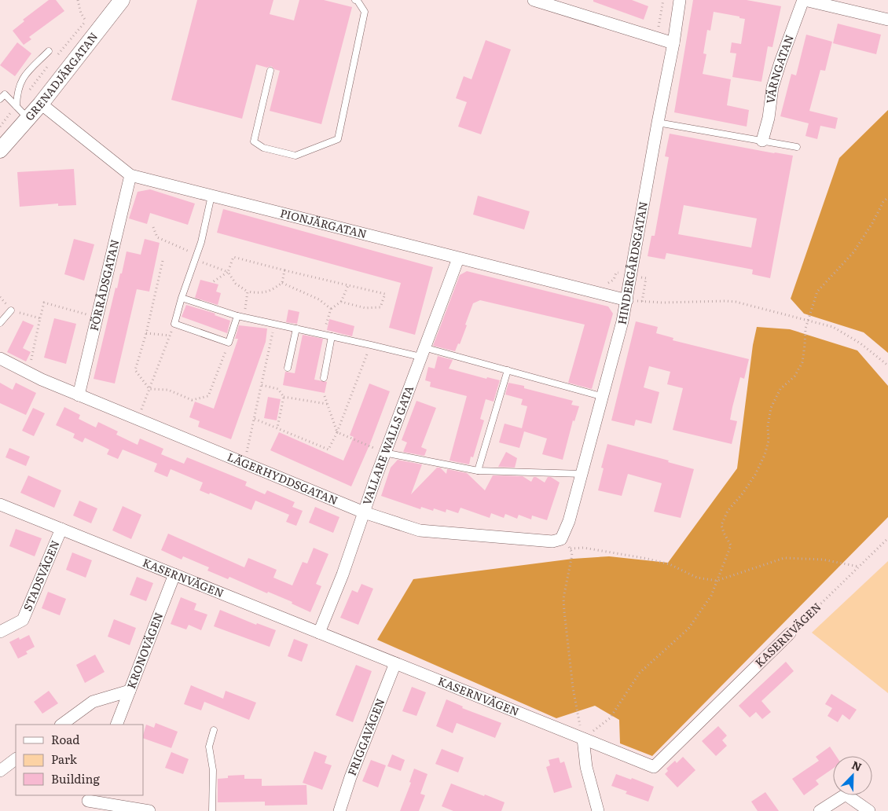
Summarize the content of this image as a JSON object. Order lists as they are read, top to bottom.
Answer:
{
  "streets": {
    "street": [
      "VÄRNGATAN",
      "GRENADJÄRGATAN",
      "PIONJÄRGATAN",
      "HINDERGÅRDSGATAN",
      "FÖRRÅDSGATAN",
      "VALLARE WALLS GATA",
      "LÄGERHYDDSGATAN",
      "STADSVÄGEN",
      "KASERNVÄGEN",
      "KRONOVÄGEN",
      "FRIGGAVÄGEN"
    ]
  },
  "crossings": [
    ["GRENADJÄRGATAN", "PIONJÄRGATAN"],
    ["PIONJÄRGATAN", "HINDERGÅRDSGATAN"],
    ["PIONJÄRGATAN", "FÖRRÅDSGATAN"],
    ["PIONJÄRGATAN", "VALLARE WALLS GATA"],
    ["HINDERGÅRDSGATAN", "LÄGERHYDDSGATAN"],
    ["FÖRRÅDSGATAN", "LÄGERHYDDSGATAN"],
    ["VALLARE WALLS GATA", "LÄGERHYDDSGATAN"],
    ["VALLARE WALLS GATA", "KASERNVÄGEN"],
    ["STADSVÄGEN", "KASERNVÄGEN"],
    ["KASERNVÄGEN", "KRONOVÄGEN"],
    ["KASERNVÄGEN", "FRIGGAVÄGEN"]
  ],
  "legend": ["Road", "Park", "Building"],
  "north": "top right"
}
